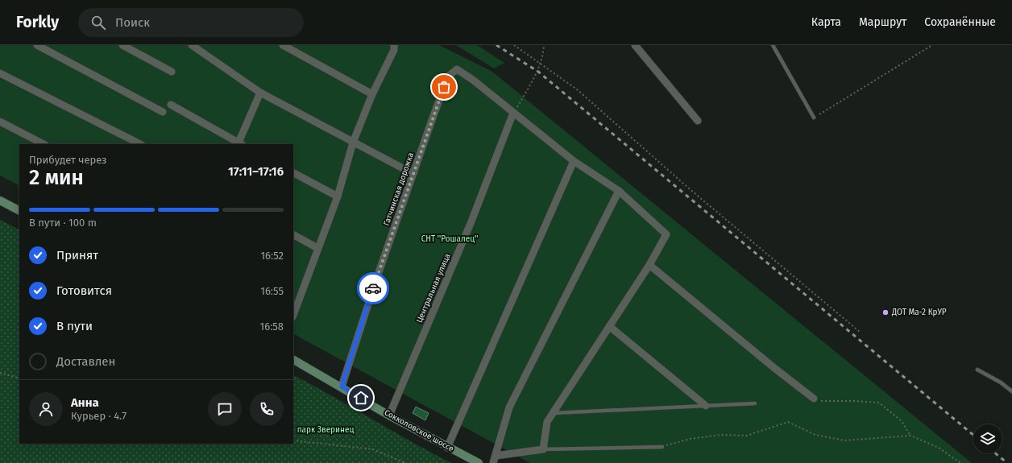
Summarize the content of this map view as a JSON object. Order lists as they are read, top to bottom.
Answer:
{
  "streets": {
    "main road": ["Сокколовское шоссе"],
    "street": ["Гатчинская дорожка", "Центральная улица"]
  },
  "crossings": [
    ["Гатчинская дорожка", "Центральная улица"],
    ["Гатчинская дорожка", "Сокколовское шоссе"],
    ["Центральная улица", "Сокколовское шоссе"]
  ],
  "parks": ["СНТ ''Рошалец''", "парк Зверинец"],
  "places": ["ДОТ Ма-2 КрУР"],
  "page": {
    "header": "Forkly",
    "search": "Поиск",
    "nav": ["Карта", "Маршрут", "Сохранённые"],
    "heading": ["2 мин", "Прибудет через", "17:11–17:16"],
    "panel": ["Анна", "Курьер · 4.7"],
    "bar": "В пути · 100 m",
    "list": [
      ["Принят", "16:52"],
      ["Готовится", "16:55"],
      ["В пути", "16:58"],
      "Доставлен"
    ]
  }
}
